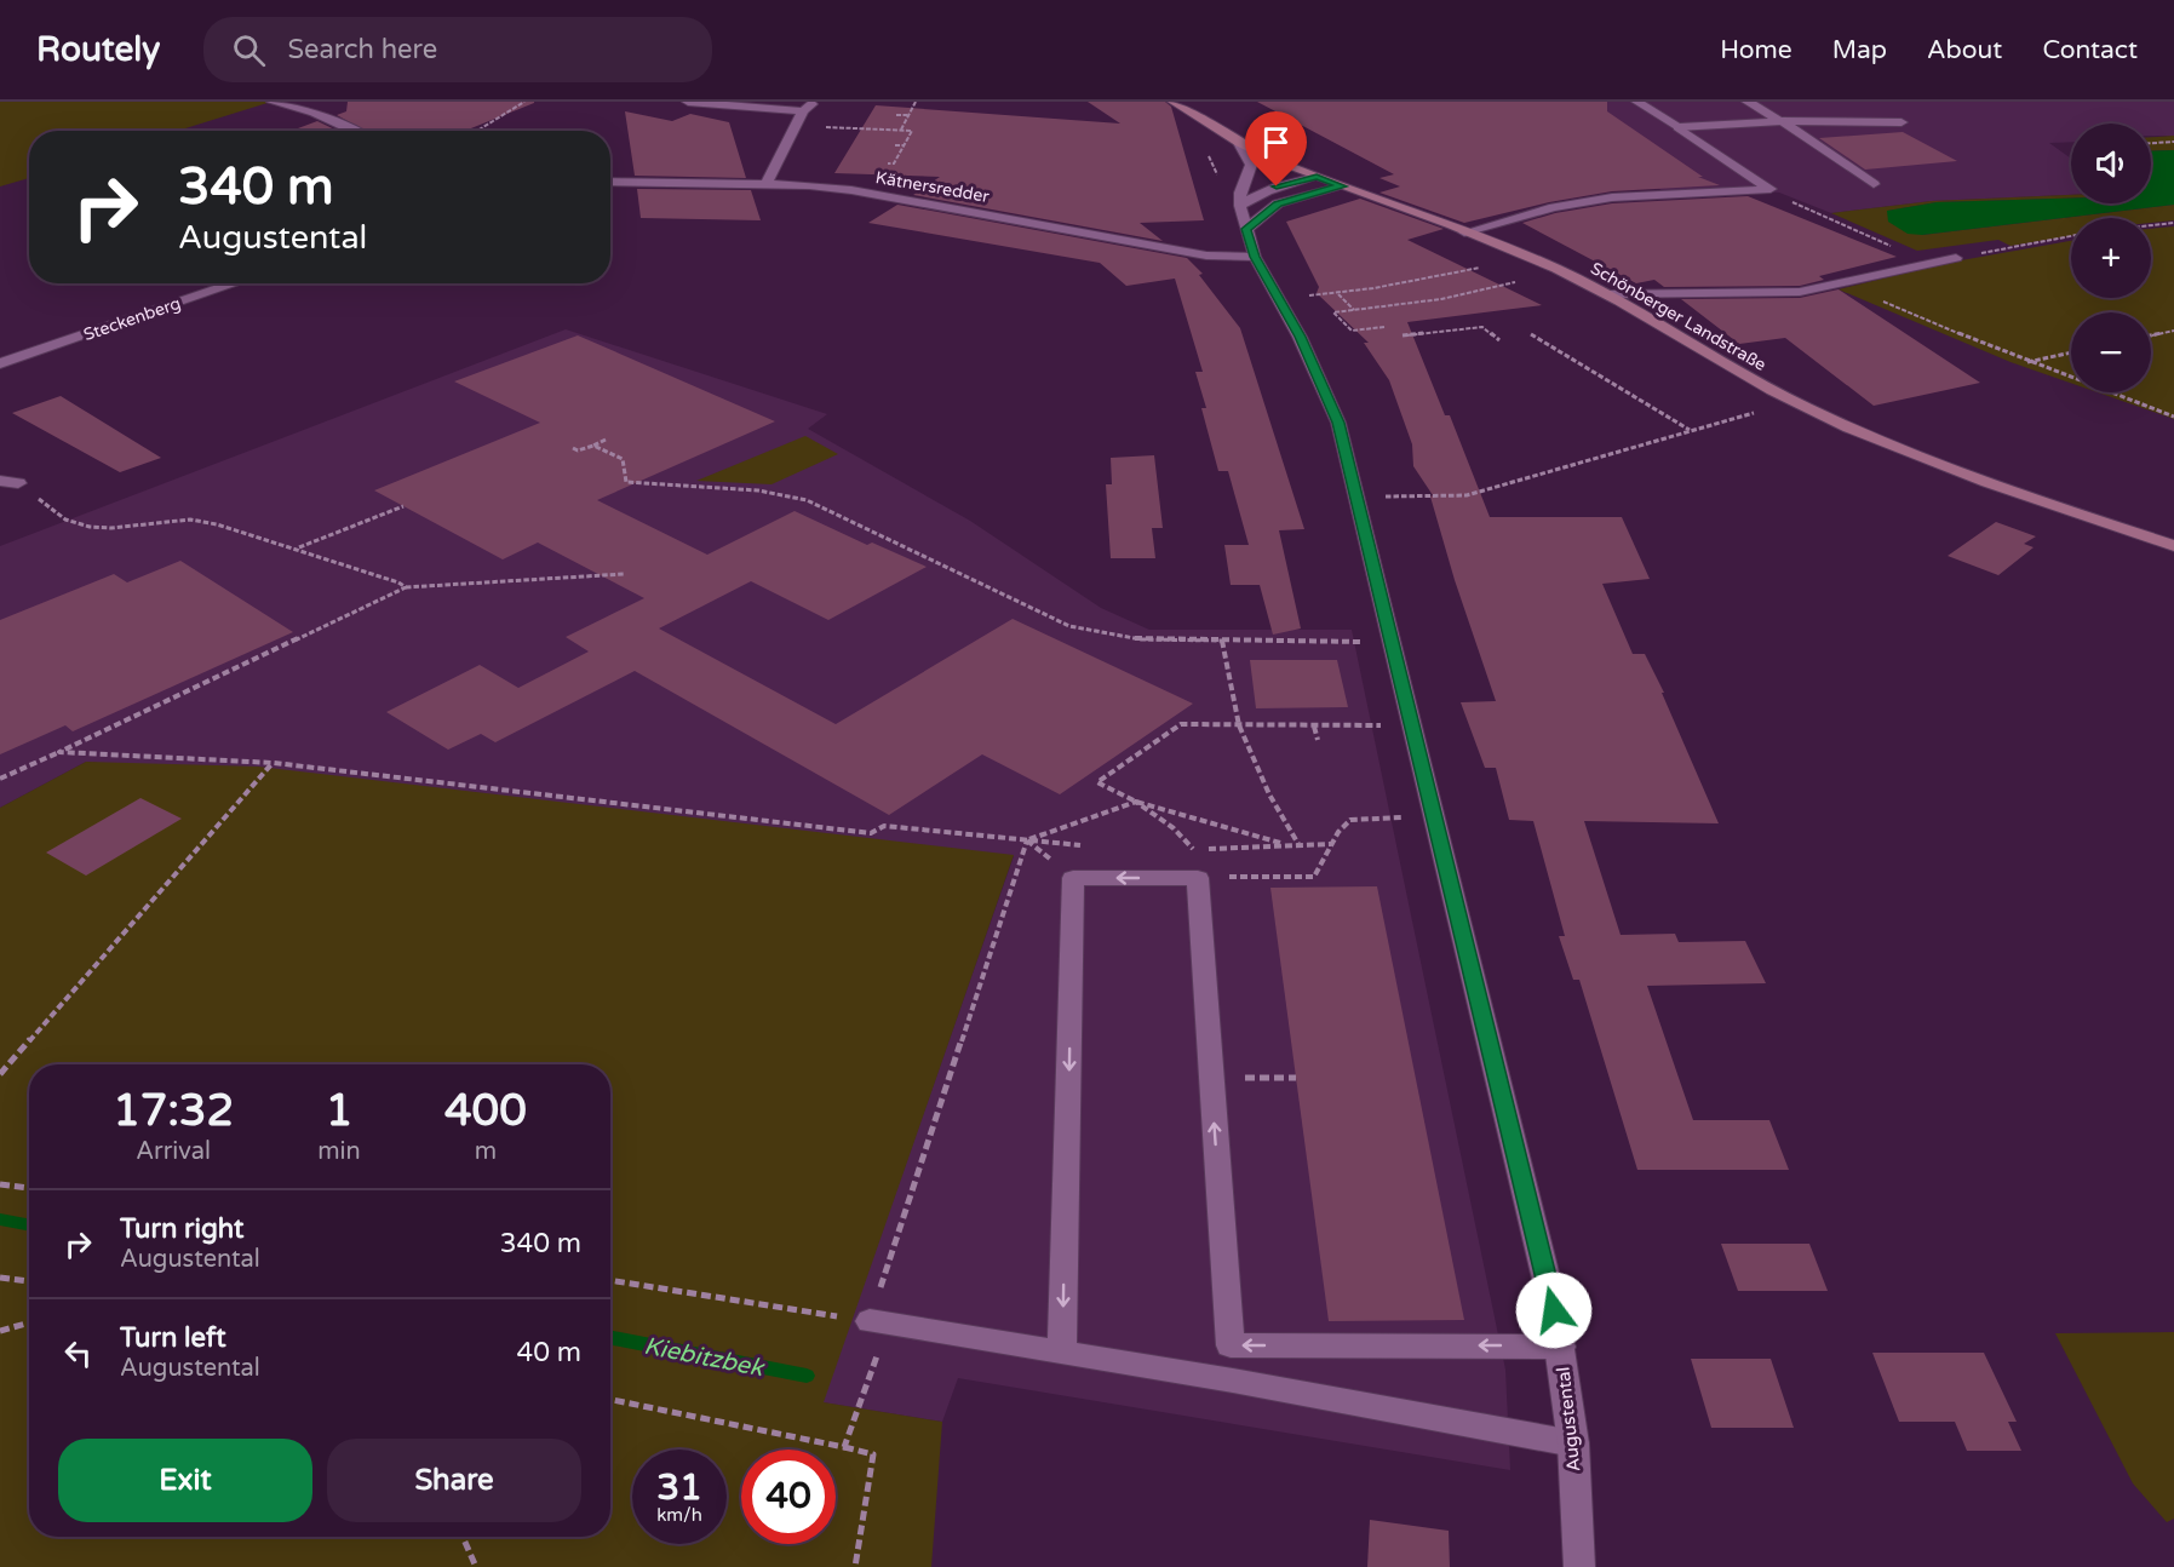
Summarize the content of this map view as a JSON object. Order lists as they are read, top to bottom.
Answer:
{
  "streets": {
    "main road": ["Schönberger Landstraße"],
    "street": ["Kätnersredder", "Steckenberg", "Augustental"]
  },
  "crossings": [
    ["Kätnersredder", "Augustental"],
    ["Schönberger Landstraße", "Augustental"]
  ],
  "water": ["Kiebitzbek"],
  "page": {
    "header": "Routely",
    "search": "Search here",
    "nav": [
      "Home",
      "Map",
      "About",
      "Contact"
    ],
    "map_buttons": ["+", "−"],
    "turn": ["340 m", "Augustental"],
    "eta": [
      "17:32",
      "Arrival",
      "1",
      "min",
      "400",
      "m"
    ],
    "list": [
      {
        "name": "Turn right",
        "note": "Augustental",
        "value": "340 m"
      },
      {
        "name": "Turn left",
        "note": "Augustental",
        "value": "40 m"
      }
    ],
    "buttons": ["Exit", "Share"],
    "speed": "31 km/h",
    "limit": "40"
  }
}
